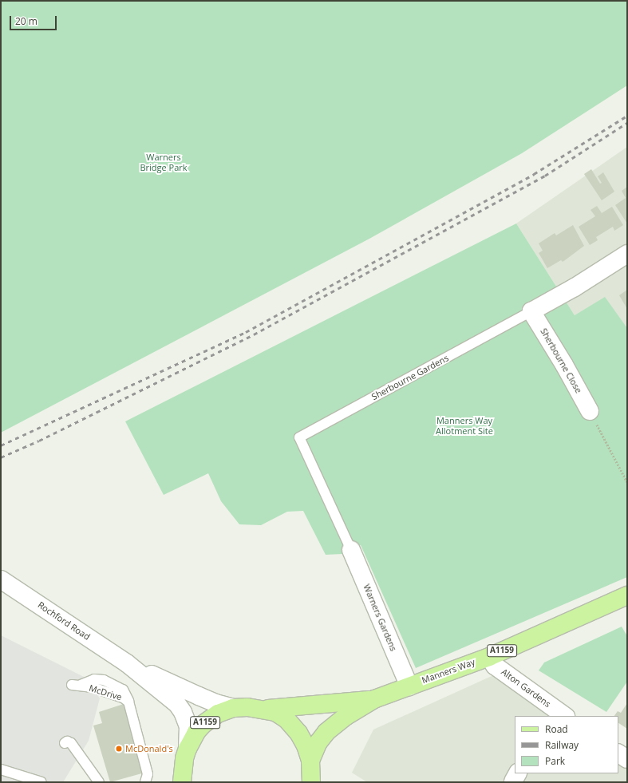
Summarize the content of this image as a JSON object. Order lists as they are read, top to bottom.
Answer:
{
  "streets": {
    "main road": ["A1159", "Manners Way"],
    "street": [
      "Sherbourne Close",
      "Sherbourne Gardens",
      "Warners Gardens",
      "Rochford Road",
      "Alton Gardens"
    ],
    "lane": ["McDrive"]
  },
  "crossings": [
    ["Sherbourne Close", "Sherbourne Gardens"],
    ["Sherbourne Gardens", "Warners Gardens"],
    ["Warners Gardens", "Manners Way"],
    ["Rochford Road", "A1159"],
    ["A1159", "Manners Way"],
    ["Manners Way", "Alton Gardens"]
  ],
  "parks": ["Warners Bridge Park", "Manners Way Allotment Site"],
  "places": ["McDonald's"],
  "legend": ["Road", "Railway", "Park"],
  "scale_bar": "20 m"
}
